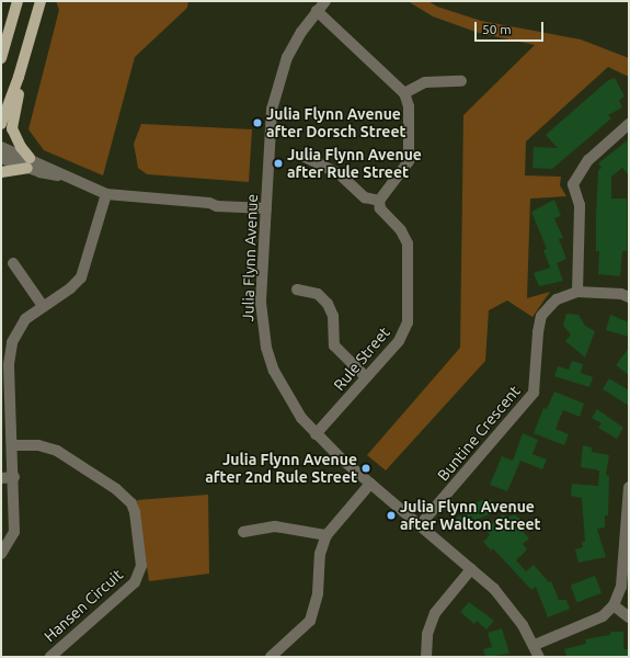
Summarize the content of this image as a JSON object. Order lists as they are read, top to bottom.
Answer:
{
  "streets": {
    "street": [
      "Julia Flynn Avenue",
      "Rule Street",
      "Buntine Crescent",
      "Hansen Circuit"
    ]
  },
  "crossings": [
    ["Julia Flynn Avenue", "Rule Street"],
    ["Julia Flynn Avenue", "Buntine Crescent"]
  ],
  "places": [
    "Julia Flynn Avenue after Dorsch Street",
    "Julia Flynn Avenue after Rule Street",
    "Julia Flynn Avenue after 2nd Rule Street",
    "Julia Flynn Avenue after Walton Street"
  ],
  "scale_bar": "50 m"
}
